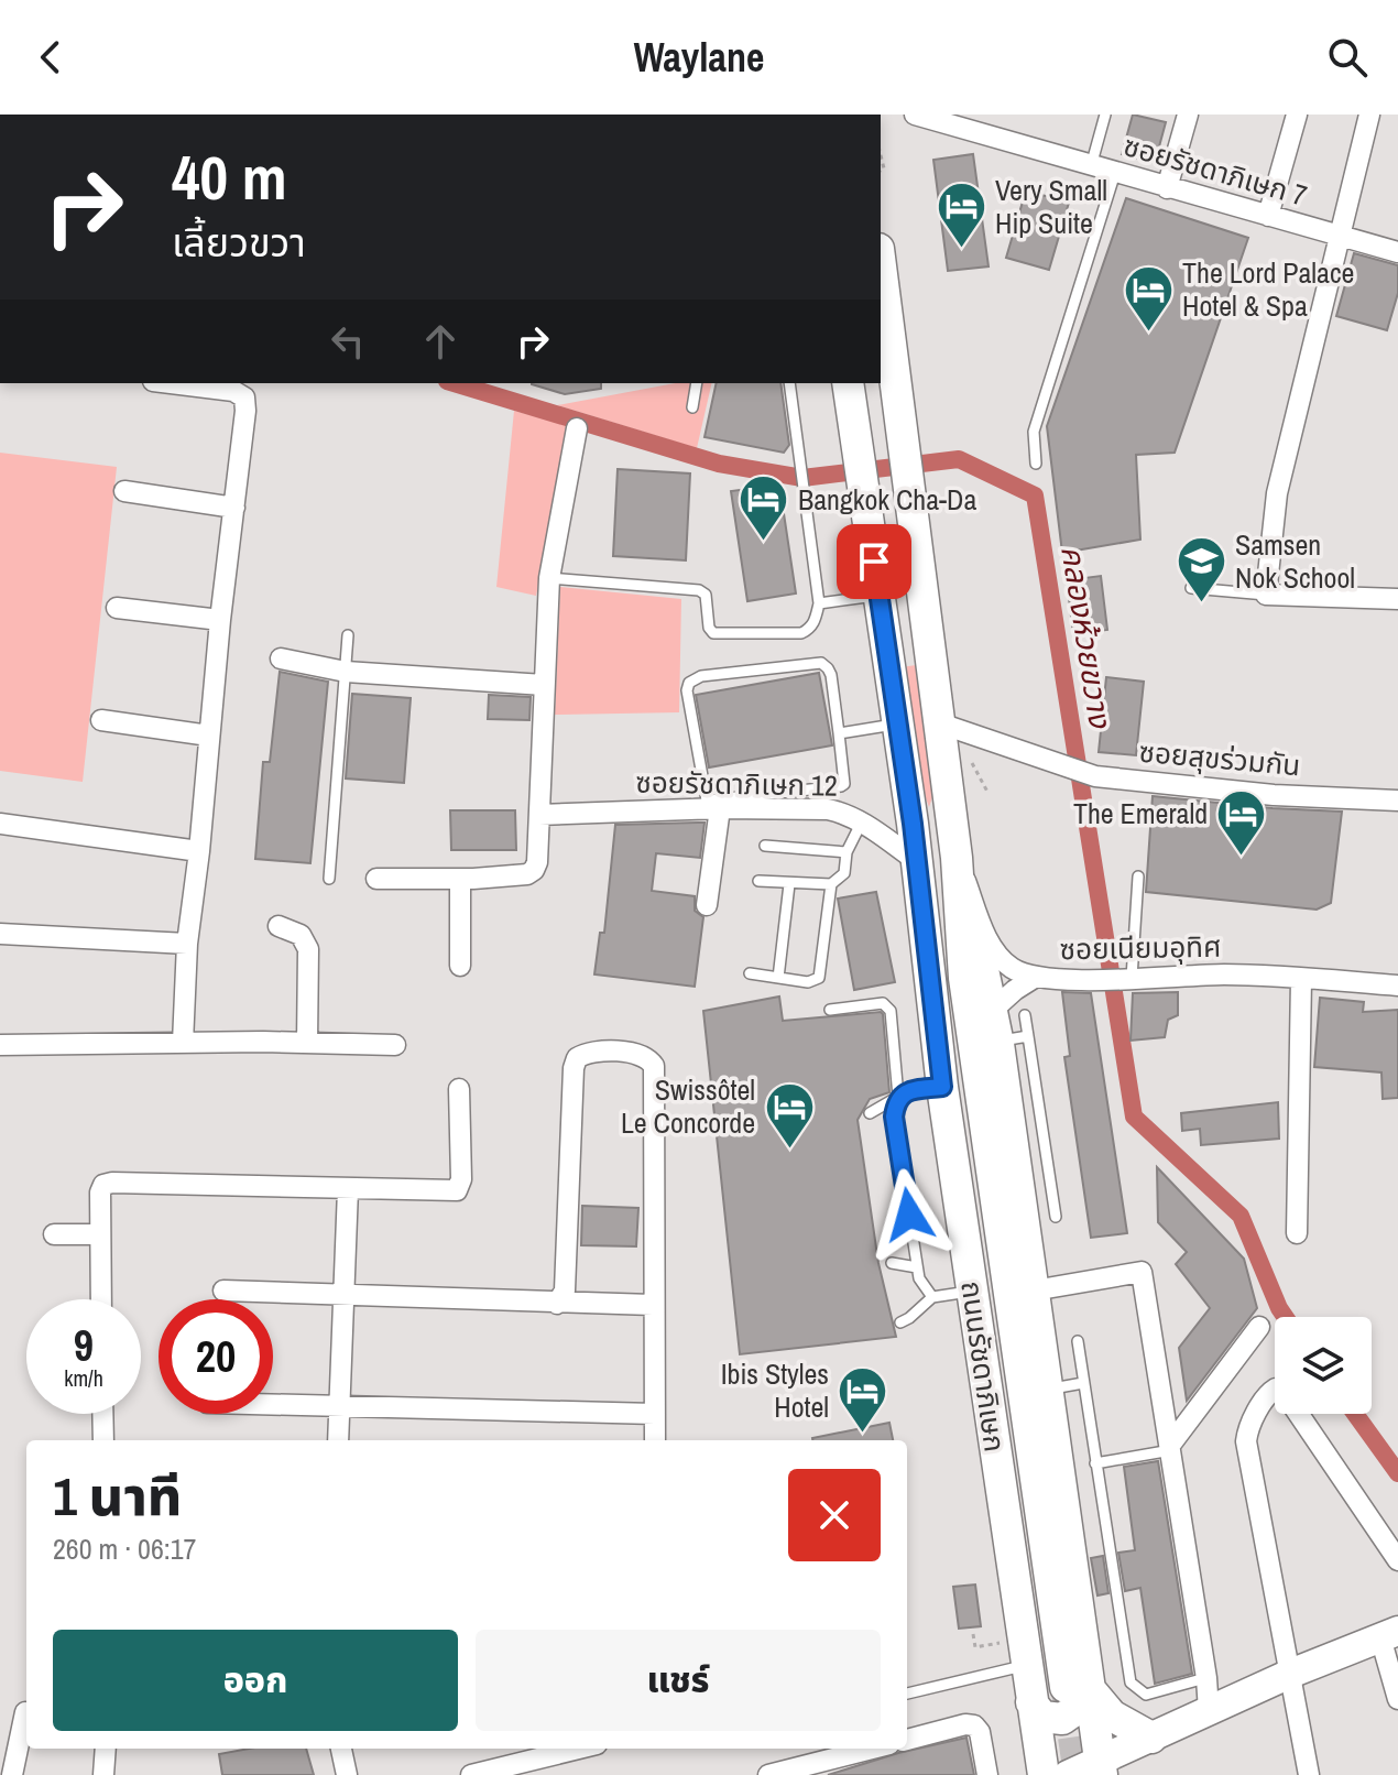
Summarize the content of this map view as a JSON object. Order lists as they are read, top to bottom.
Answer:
{
  "streets": {
    "main road": ["ถนนรัชดาภิเษก"],
    "street": [
      "ซอยรัชดาภิเษก 7",
      "ซอยสุขร่วมกัน",
      "ซอยรัชดาภิเษก 12",
      "ซอยเนียมอุทิศ"
    ]
  },
  "crossings": [
    ["ซอยสุขร่วมกัน", "ถนนรัชดาภิเษก"],
    ["ซอยรัชดาภิเษก 12", "ถนนรัชดาภิเษก"],
    ["ซอยเนียมอุทิศ", "ถนนรัชดาภิเษก"]
  ],
  "water": ["คลองห้วยขวาง"],
  "places": {
    "hotel": [
      "Very Small Hip Suite",
      "The Lord Palace Hotel & Spa",
      "Bangkok Cha-Da",
      "The Emerald",
      "Swissôtel Le Concorde",
      "Ibis Styles Hotel"
    ],
    "school or university": ["Samsen Nok School"]
  },
  "page": {
    "header": "Waylane",
    "turn": ["40 m", "เลี้ยวขวา"],
    "speed": "9 km/h",
    "limit": "20",
    "heading": ["1 นาที", "260 m · 06:17"],
    "buttons": ["ออก", "แชร์"]
  }
}
